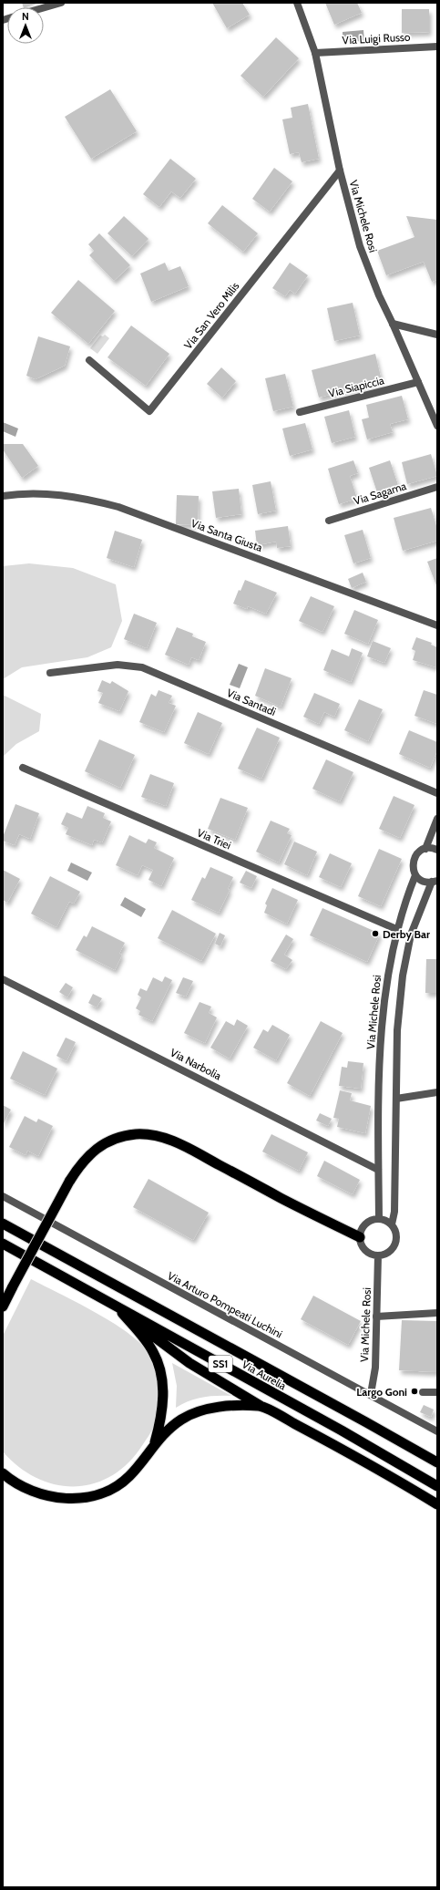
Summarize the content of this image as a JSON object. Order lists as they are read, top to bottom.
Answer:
{
  "streets": {
    "highway": ["SS1", "Via Aurelia"],
    "street": [
      "Via Luigi Russo",
      "Via Michele Rosi",
      "Via San Vero Milis",
      "Via Siapiccia",
      "Via Sagama",
      "Via Santa Giusta",
      "Via Santadi",
      "Via Triei",
      "Via Narbolia",
      "Via Arturo Pompeati Luchini"
    ]
  },
  "crossings": [
    ["Via Luigi Russo", "Via Michele Rosi"],
    ["Via Michele Rosi", "Via San Vero Milis"],
    ["Via Michele Rosi", "Via Siapiccia"],
    ["Via Michele Rosi", "Via Triei"],
    ["Via Michele Rosi", "Via Narbolia"],
    ["Via Michele Rosi", "Via Arturo Pompeati Luchini"]
  ],
  "places": ["Derby Bar", "Largo Goni"],
  "north": "top"
}
